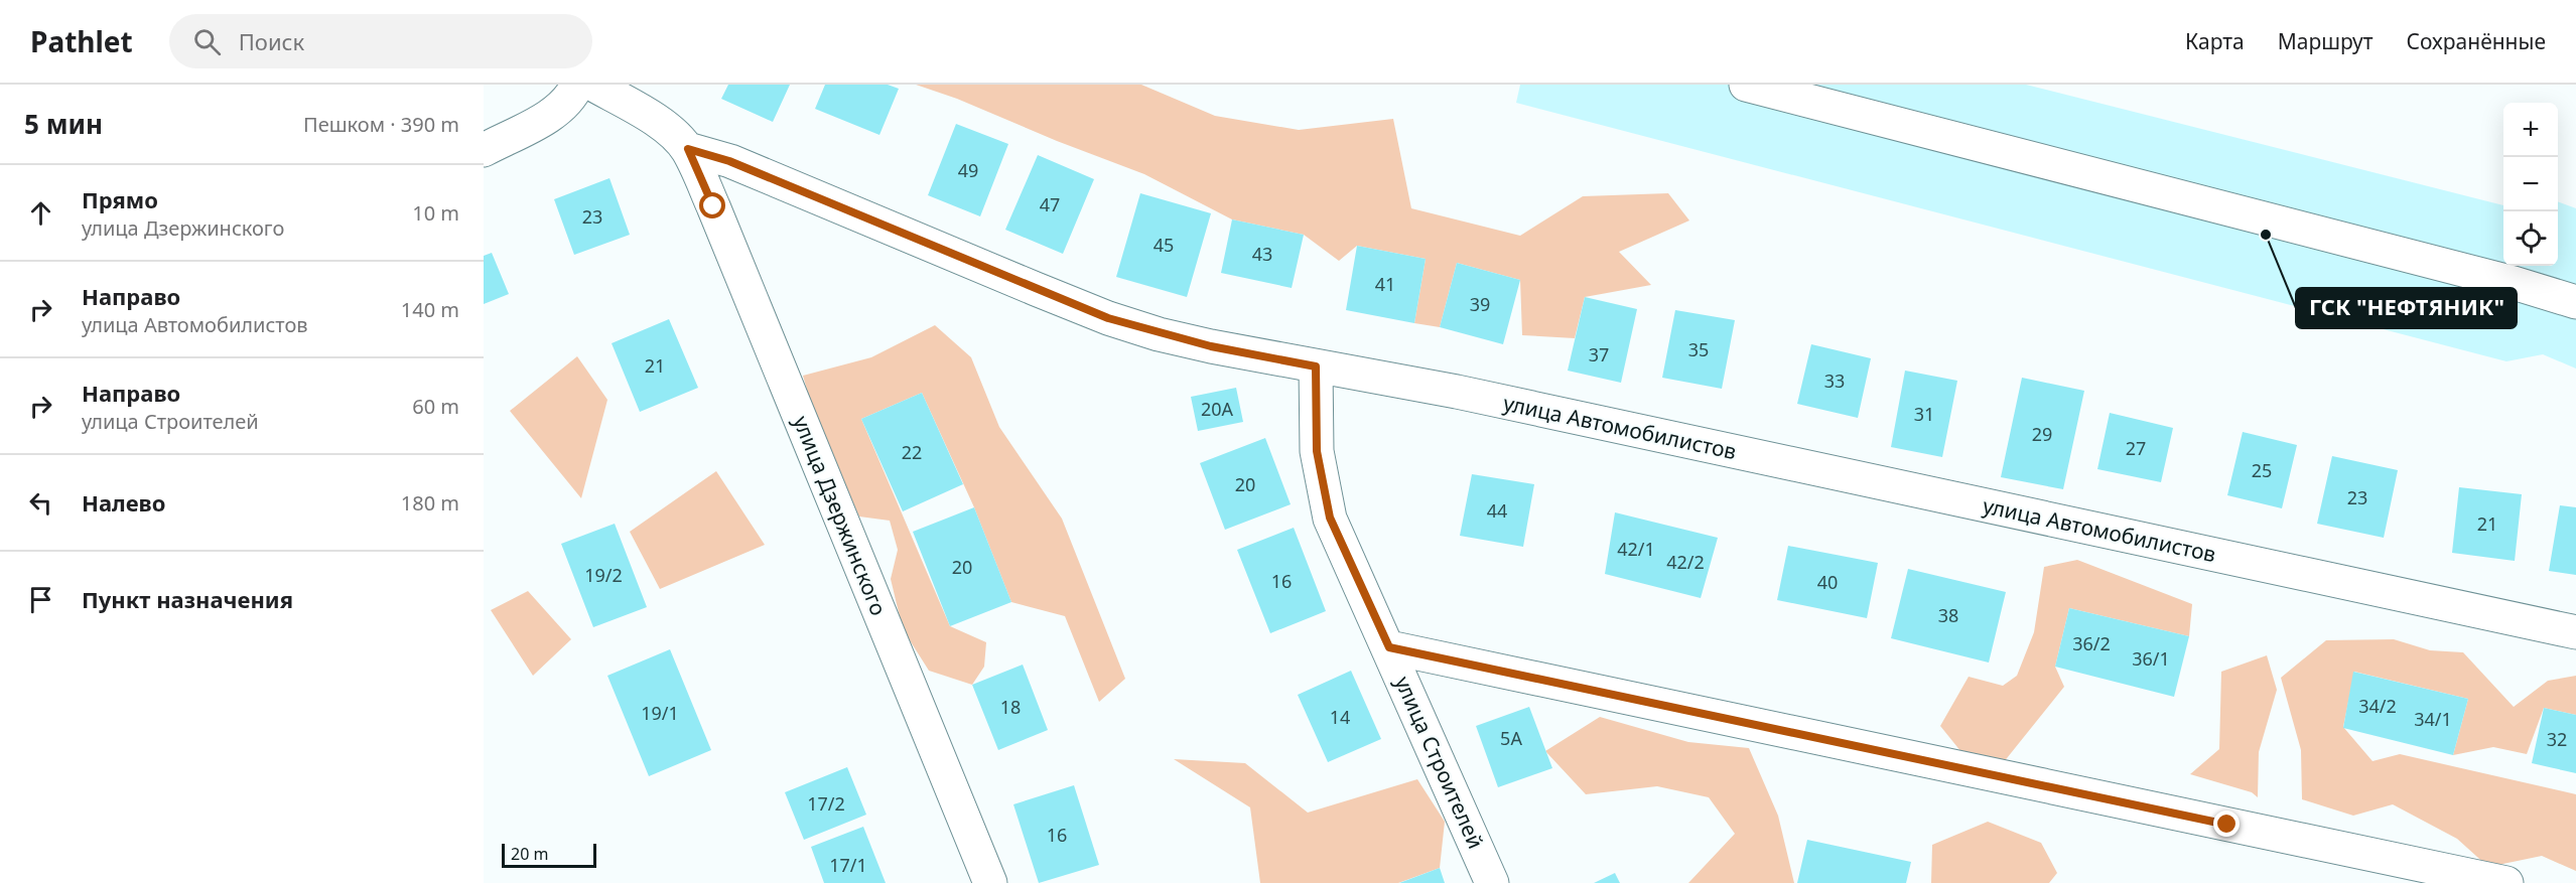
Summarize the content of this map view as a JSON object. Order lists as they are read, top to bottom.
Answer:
{
  "streets": {
    "street": ["улица Автомобилистов", "улица Дзержинского", "улица Строителей"]
  },
  "crossings": [
    ["улица Автомобилистов", "улица Дзержинского"],
    ["улица Автомобилистов", "улица Строителей"]
  ],
  "places": ["ГСК \"НЕФТЯНИК\""],
  "house_numbers": [
    "49",
    "47",
    "23",
    "45",
    "43",
    "41",
    "39",
    "35",
    "37",
    "21",
    "33",
    "20А",
    "31",
    "29",
    "27",
    "22",
    "25",
    "20",
    "23",
    "44",
    "21",
    "42/1",
    "42/2",
    "20",
    "19/2",
    "16",
    "40",
    "38",
    "36/2",
    "36/1",
    "34/2",
    "18",
    "19/1",
    "14",
    "34/1",
    "5А",
    "32",
    "17/2",
    "16",
    "17/1"
  ],
  "scale_bar": "20 m",
  "page": {
    "header": "Pathlet",
    "search": "Поиск",
    "nav": ["Карта", "Маршрут", "Сохранённые"],
    "heading": ["5 мин", "Пешком · 390 m"],
    "map_buttons": ["+", "−"],
    "list": [
      ["Прямо", "улица Дзержинского", "10 m"],
      ["Направо", "улица Автомобилистов", "140 m"],
      ["Направо", "улица Строителей", "60 m"],
      ["Налево", "180 m"],
      "Пункт назначения"
    ],
    "scale": "20 m"
  }
}
